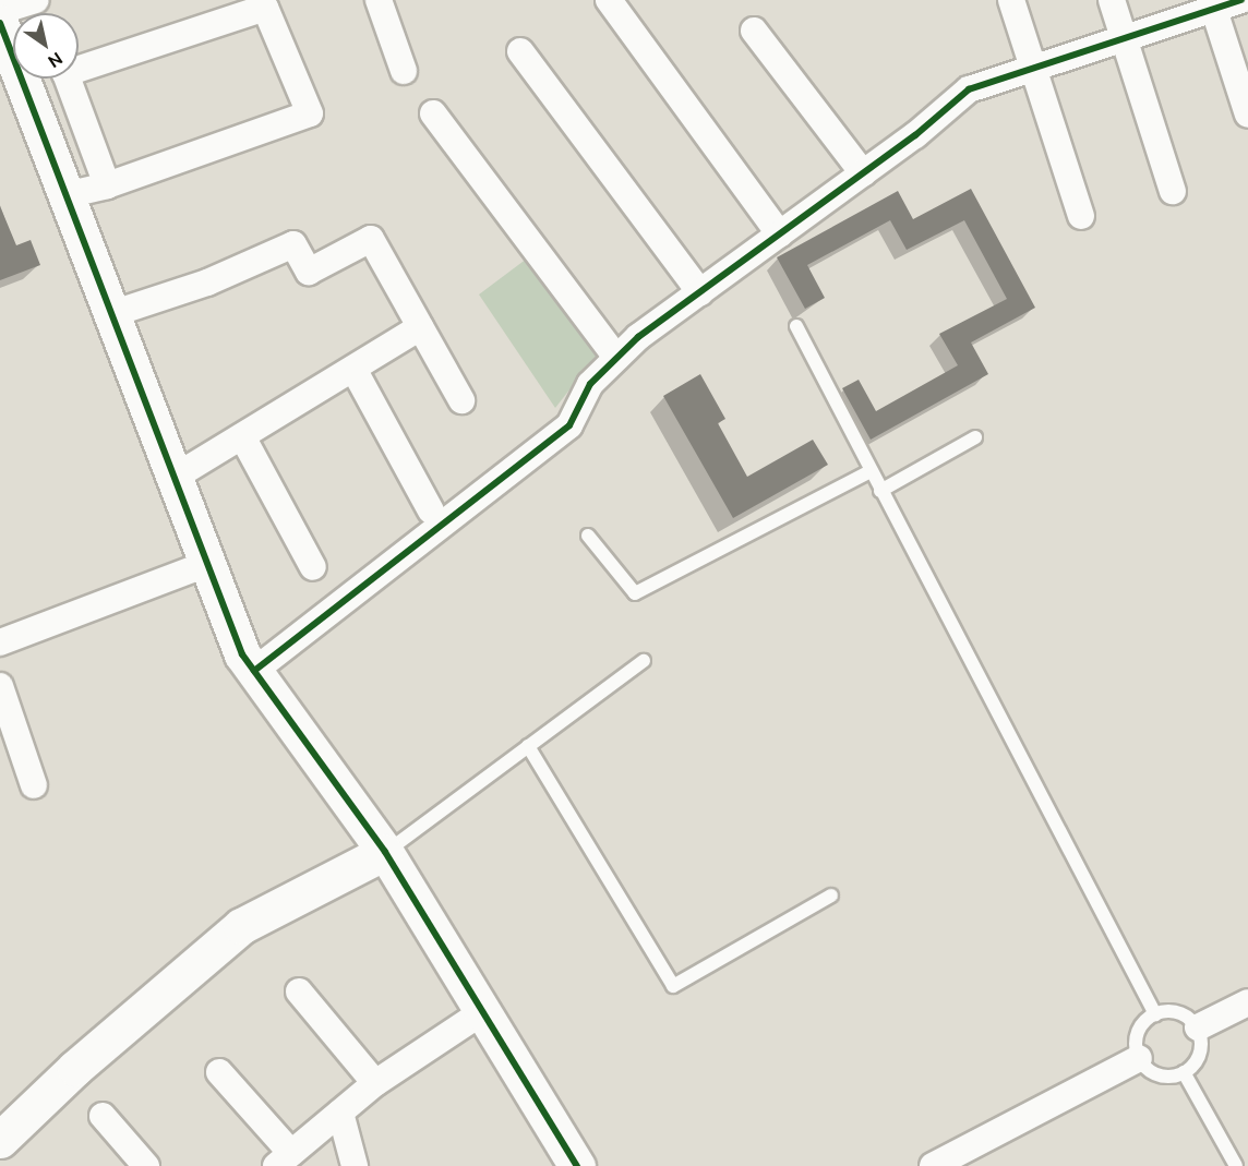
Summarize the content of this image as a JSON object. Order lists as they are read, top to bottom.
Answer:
{
  "north": "bottom right"
}
